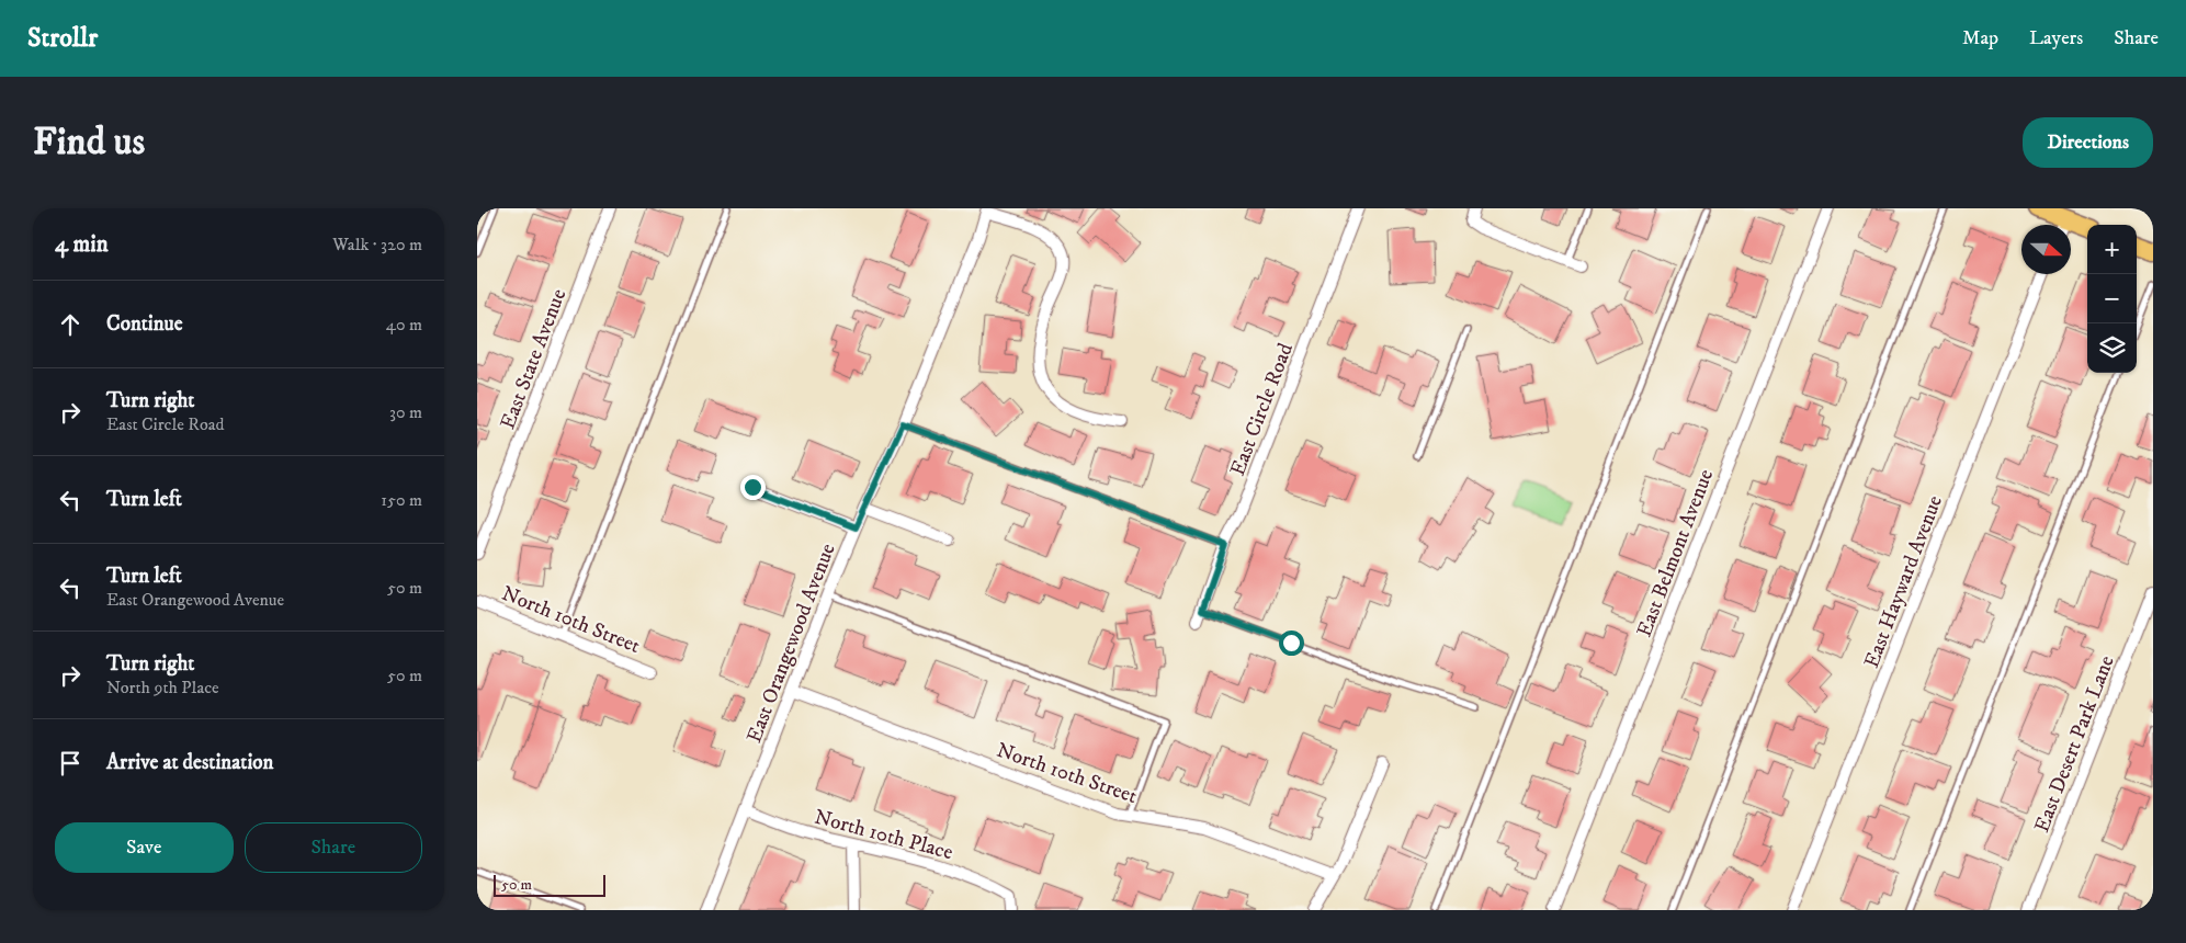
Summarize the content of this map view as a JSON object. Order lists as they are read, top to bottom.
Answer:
{
  "streets": {
    "street": [
      "East State Avenue",
      "East Circle Road",
      "East Belmont Avenue",
      "East Hayward Avenue",
      "North 10th Street",
      "East Orangewood Avenue",
      "East Desert Park Lane",
      "North 10th Place"
    ]
  },
  "crossings": [
    ["North 10th Street", "East Orangewood Avenue"],
    ["East Orangewood Avenue", "North 10th Place"]
  ],
  "scale_bar": "50 m",
  "north": "right",
  "page": {
    "header": "Strollr",
    "nav": ["Map", "Layers", "Share"],
    "buttons": [
      "Directions",
      ["Save", "Share"]
    ],
    "title": "Find us",
    "heading": ["4 min", "Walk · 320 m"],
    "map_buttons": ["+", "−"],
    "list": [
      ["Continue", "40 m"],
      ["Turn right", "East Circle Road", "30 m"],
      ["Turn left", "150 m"],
      ["Turn left", "East Orangewood Avenue", "50 m"],
      ["Turn right", "North 9th Place", "50 m"],
      "Arrive at destination"
    ],
    "scale": "50 m"
  }
}
